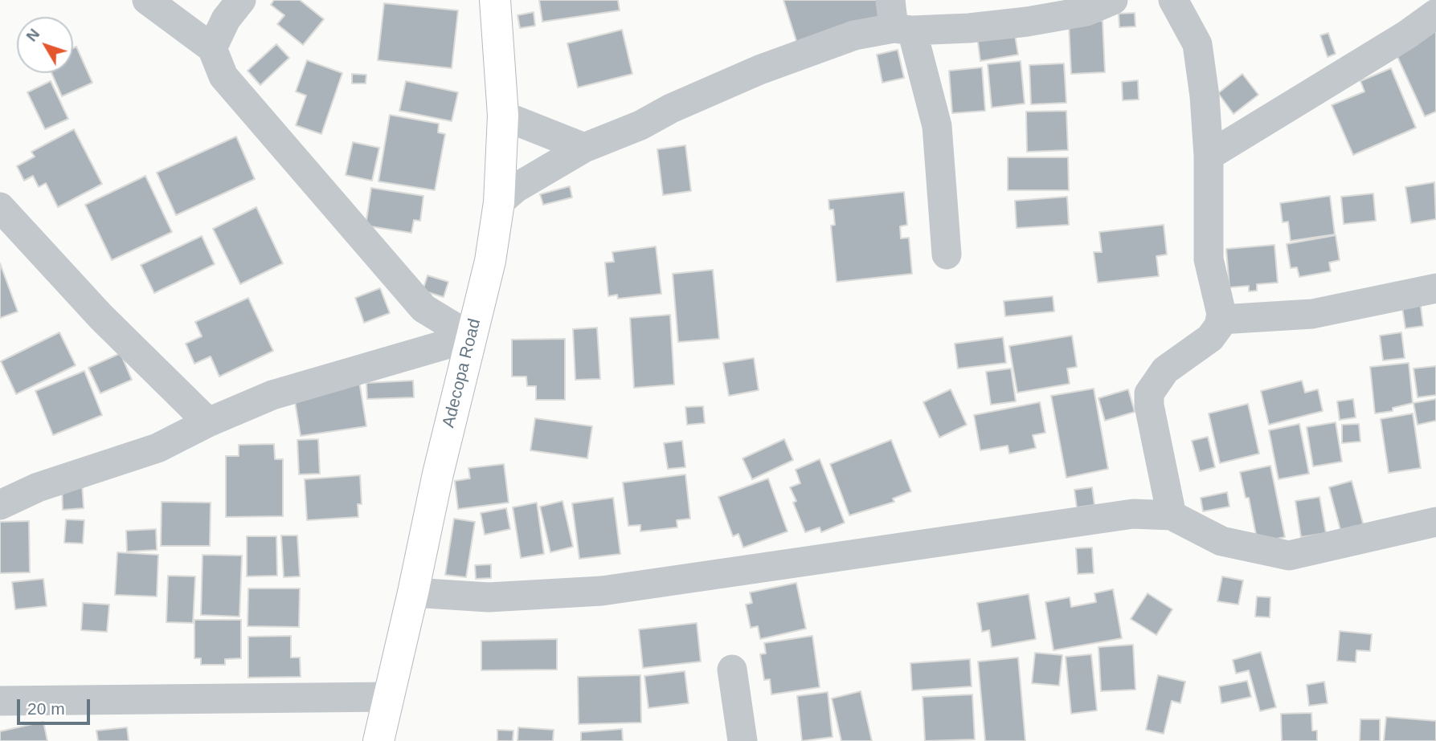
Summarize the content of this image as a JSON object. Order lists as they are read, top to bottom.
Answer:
{
  "streets": {
    "street": ["Adecopa Road"]
  },
  "scale_bar": "20 m",
  "north": "top left"
}
